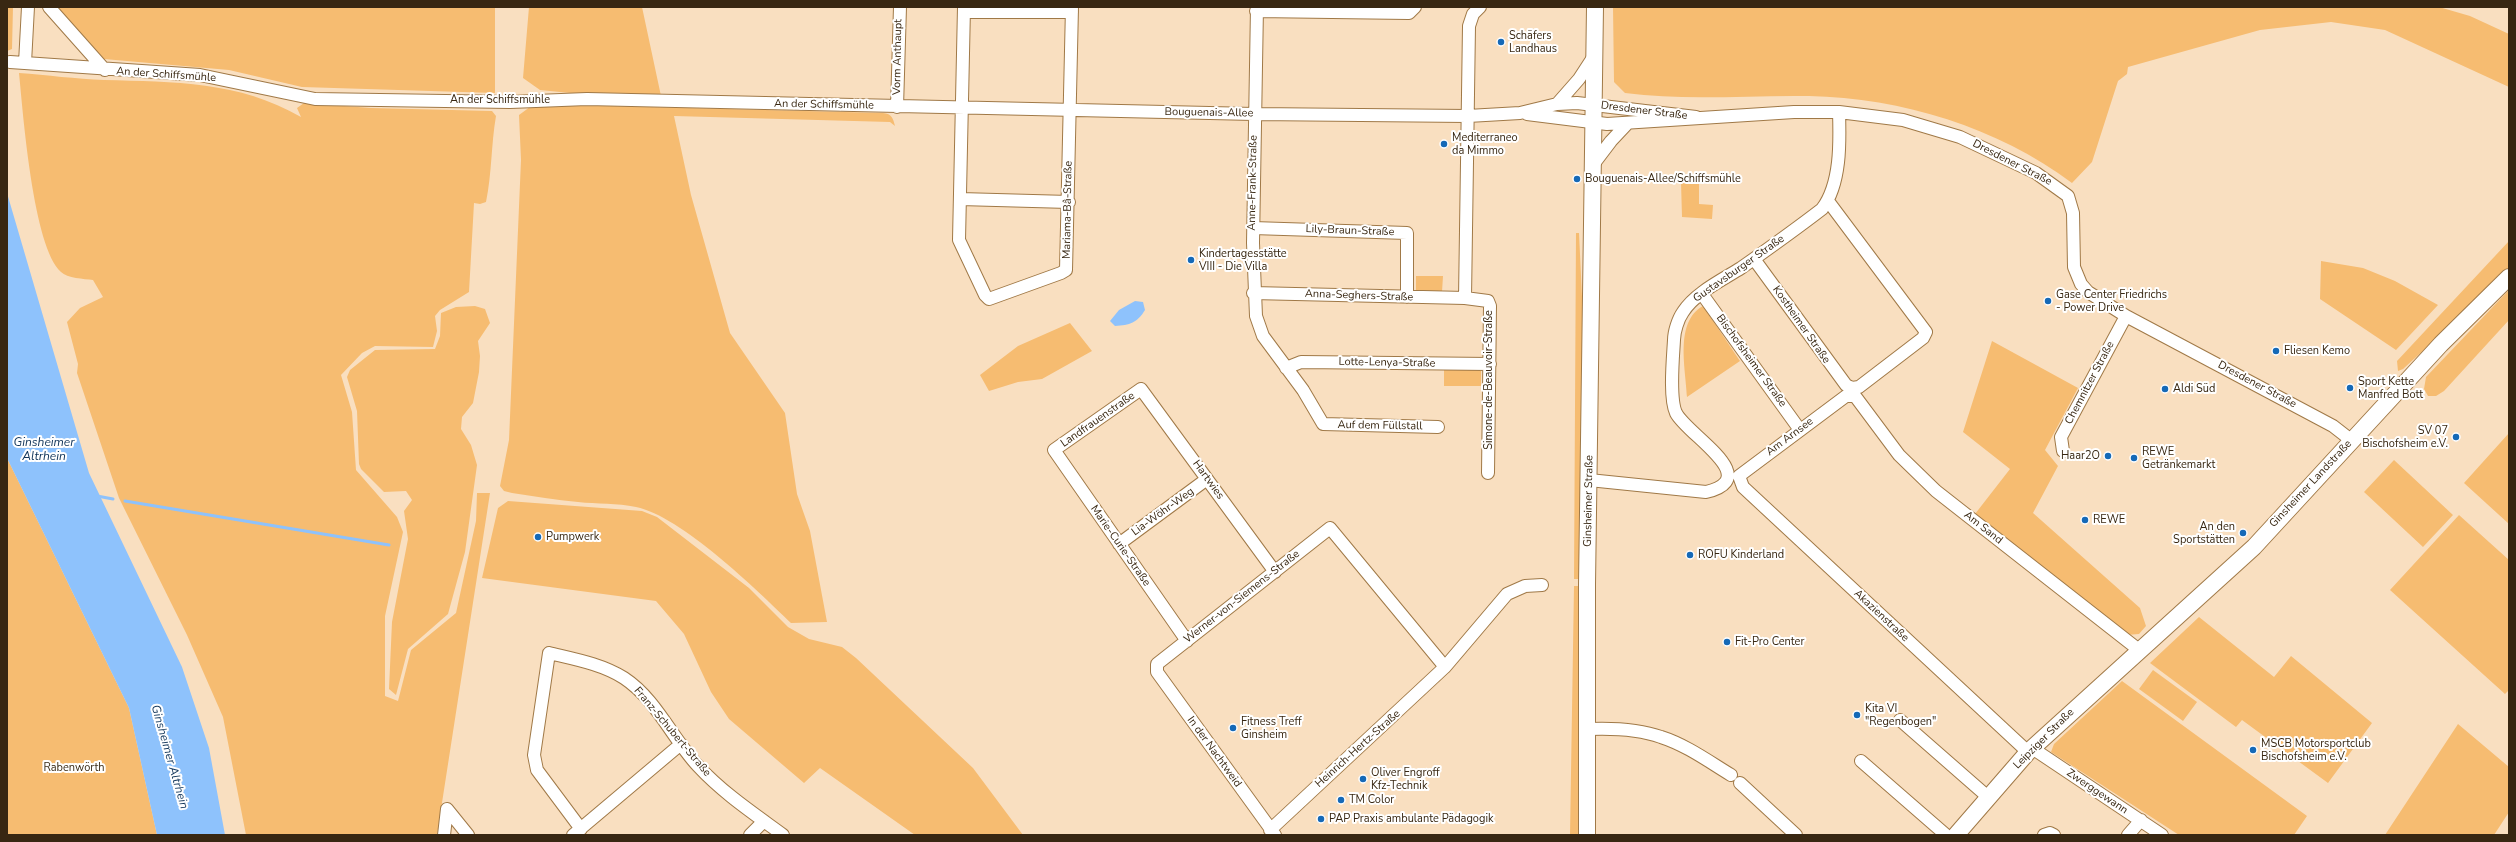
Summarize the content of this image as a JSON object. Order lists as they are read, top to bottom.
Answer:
{
  "streets": {
    "main road": ["Ginsheimer Landstraße", "Ginsheimer Straße", "Leipziger Straße"],
    "street": [
      "Vorm Anthaupt",
      "An der Schiffsmühle",
      "Dresdener Straße",
      "Bouguenais-Allee",
      "Anne-Frank-Straße",
      "Mariama-Bâ-Straße",
      "Lily-Braun-Straße",
      "Gustavsburger Straße",
      "Anna-Seghers-Straße",
      "Kostheimer Straße",
      "Bischofsheimer Straße",
      "Lotte-Lenya-Straße",
      "Simone-de-Beauvoir-Straße",
      "Chemnitzer Straße",
      "Landfrauenstraße",
      "Auf dem Füllstall",
      "Am Arnsee",
      "Hartwies",
      "Lia-Wöhr-Weg",
      "Am Sand",
      "Marie-Curie-Straße",
      "Werner-von-Siemens-Straße",
      "Akazienstraße",
      "Franz-Schubert-Straße",
      "Heinrich-Hertz-Straße",
      "In der Nachtweid",
      "Zwerggewann"
    ]
  },
  "crossings": [
    ["Vorm Anthaupt", "An der Schiffsmühle"],
    ["Vorm Anthaupt", "Bouguenais-Allee"],
    ["An der Schiffsmühle", "Bouguenais-Allee"],
    ["Dresdener Straße", "Bouguenais-Allee"],
    ["Dresdener Straße", "Gustavsburger Straße"],
    ["Dresdener Straße", "Chemnitzer Straße"],
    ["Dresdener Straße", "Ginsheimer Landstraße"],
    ["Dresdener Straße", "Ginsheimer Straße"],
    ["Bouguenais-Allee", "Anne-Frank-Straße"],
    ["Bouguenais-Allee", "Mariama-Bâ-Straße"],
    ["Bouguenais-Allee", "Ginsheimer Straße"],
    ["Anne-Frank-Straße", "Lily-Braun-Straße"],
    ["Anne-Frank-Straße", "Anna-Seghers-Straße"],
    ["Anne-Frank-Straße", "Lotte-Lenya-Straße"],
    ["Anne-Frank-Straße", "Auf dem Füllstall"],
    ["Lily-Braun-Straße", "Anna-Seghers-Straße"],
    ["Gustavsburger Straße", "Kostheimer Straße"],
    ["Gustavsburger Straße", "Bischofsheimer Straße"],
    ["Gustavsburger Straße", "Am Arnsee"],
    ["Gustavsburger Straße", "Akazienstraße"],
    ["Anna-Seghers-Straße", "Simone-de-Beauvoir-Straße"],
    ["Bischofsheimer Straße", "Am Arnsee"],
    ["Lotte-Lenya-Straße", "Simone-de-Beauvoir-Straße"],
    ["Landfrauenstraße", "Hartwies"],
    ["Landfrauenstraße", "Marie-Curie-Straße"],
    ["Am Arnsee", "Am Sand"],
    ["Am Arnsee", "Akazienstraße"],
    ["Hartwies", "Lia-Wöhr-Weg"],
    ["Hartwies", "Werner-von-Siemens-Straße"],
    ["Ginsheimer Landstraße", "Am Sand"],
    ["Ginsheimer Landstraße", "Leipziger Straße"],
    ["Lia-Wöhr-Weg", "Marie-Curie-Straße"],
    ["Am Sand", "Leipziger Straße"],
    ["Marie-Curie-Straße", "Werner-von-Siemens-Straße"],
    ["Werner-von-Siemens-Straße", "Heinrich-Hertz-Straße"],
    ["Werner-von-Siemens-Straße", "In der Nachtweid"],
    ["Akazienstraße", "Leipziger Straße"],
    ["Akazienstraße", "Zwerggewann"],
    ["Leipziger Straße", "Zwerggewann"],
    ["Heinrich-Hertz-Straße", "In der Nachtweid"]
  ],
  "water": ["Ginsheimer Altrhein"],
  "parks": ["Rabenwörth"],
  "places": [
    "Schäfers Landhaus",
    "Mediterraneo da Mimmo",
    "Bouguenais-Allee/Schiffsmühle",
    "Kindertagesstätte VIII - Die Villa",
    "Gase Center Friedrichs - Power Drive",
    "Fliesen Kemo",
    "Sport Kette Manfred Bott",
    "Aldi Süd",
    "SV 07 Bischofsheim e.V.",
    "Haar2O",
    "REWE Getränkemarkt",
    "REWE",
    "An den Sportstätten",
    "Pumpwerk",
    "ROFU Kinderland",
    "Fit-Pro Center",
    "Kita VI \"Regenbogen\"",
    "Fitness Treff Ginsheim",
    "MSCB Motorsportclub Bischofsheim e.V.",
    "Oliver Engroff Kfz-Technik",
    "TM Color",
    "PAP Praxis ambulante Pädagogik"
  ]
}
